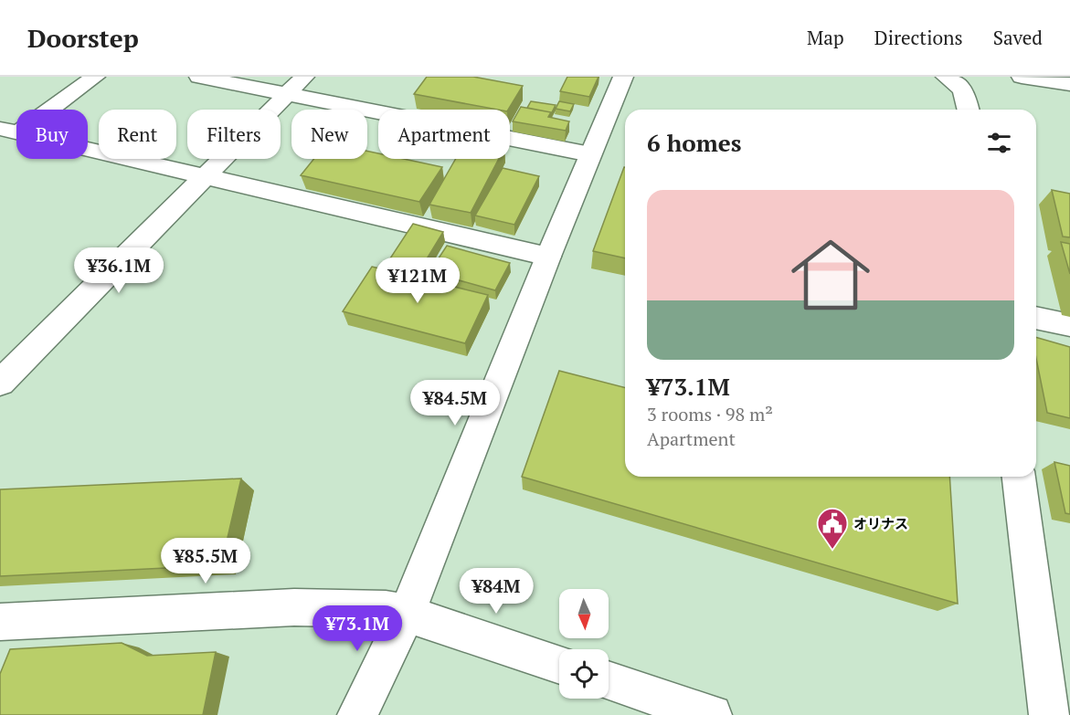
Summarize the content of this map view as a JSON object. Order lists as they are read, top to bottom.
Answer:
{
  "places": {
    "public building": ["オリナス"]
  },
  "north": "bottom",
  "page": {
    "header": "Doorstep",
    "nav": ["Map", "Directions", "Saved"],
    "chip": [
      "Buy",
      "Rent",
      "Filters",
      "New",
      "Apartment"
    ],
    "heading": "6 homes",
    "list": [
      {
        "name": "¥73.1M",
        "note": "3 rooms · 98 m² · Apartment"
      }
    ],
    "price": [
      "¥36.1M",
      "¥121M",
      "¥84.5M",
      "¥85.5M",
      "¥84M",
      "¥73.1M"
    ]
  }
}
